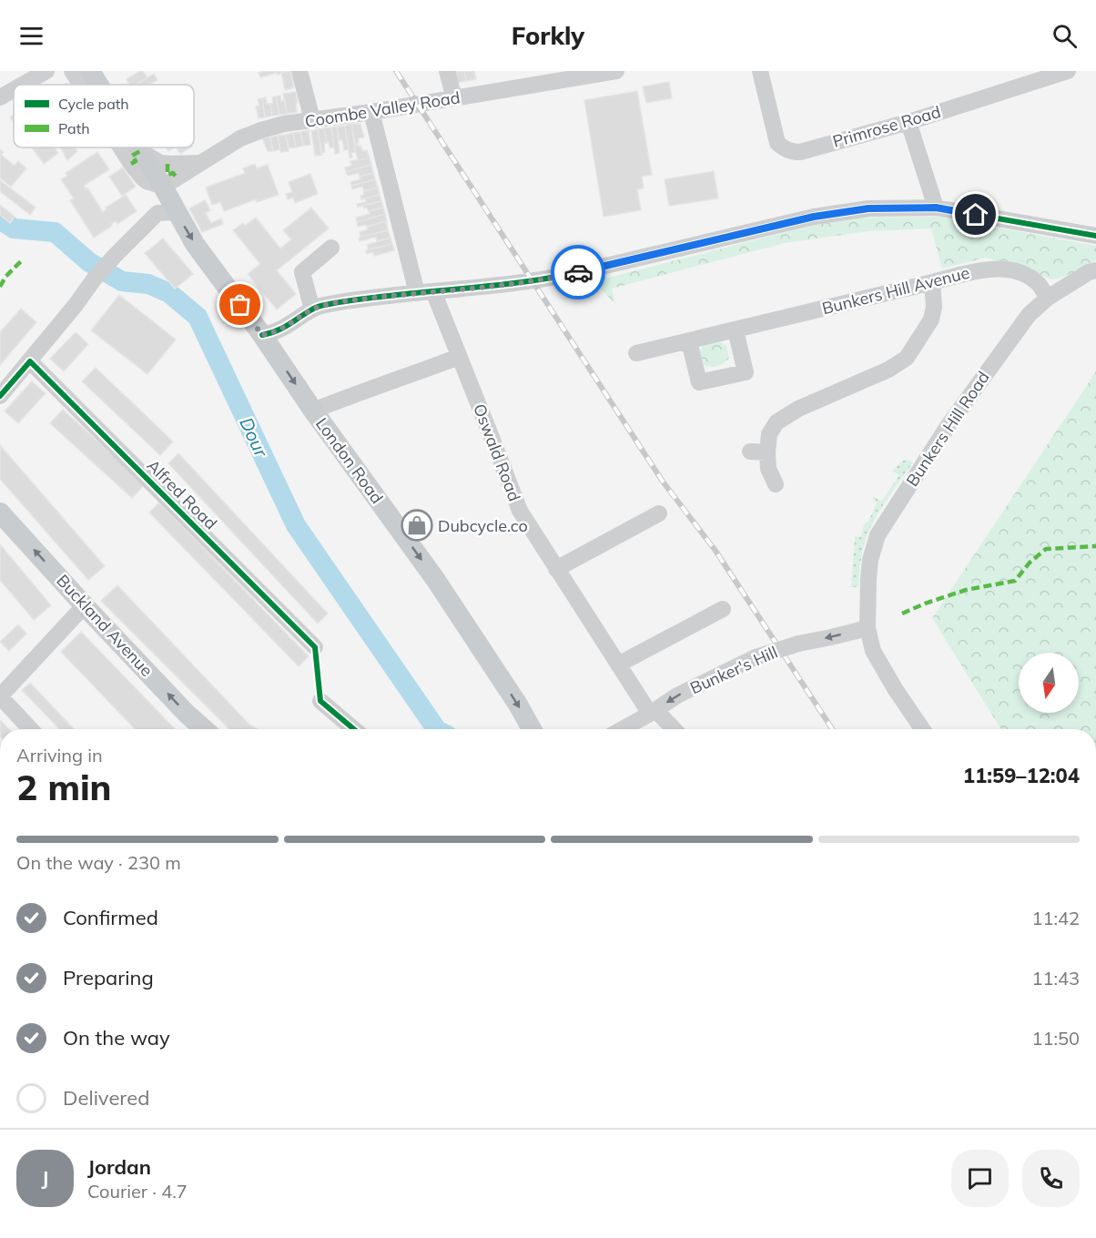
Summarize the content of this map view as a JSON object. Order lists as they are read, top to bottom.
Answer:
{
  "streets": {
    "main road": ["London Road", "Buckland Avenue"],
    "street": [
      "Coombe Valley Road",
      "Primrose Road",
      "Bunkers Hill Avenue",
      "Bunkers Hill Road",
      "Oswald Road",
      "Alfred Road",
      "Bunker's Hill"
    ]
  },
  "crossings": [
    ["Coombe Valley Road", "Oswald Road"],
    ["Coombe Valley Road", "London Road"],
    ["Bunkers Hill Avenue", "Bunkers Hill Road"],
    ["Bunkers Hill Road", "Bunker's Hill"],
    ["Oswald Road", "Bunker's Hill"]
  ],
  "one_way": ["London Road", "Buckland Avenue"],
  "water": ["Dour"],
  "places": {
    "shop": ["Dubcycle.co"]
  },
  "legend": ["Cycle path", "Path"],
  "north": "bottom",
  "page": {
    "header": "Forkly",
    "heading": ["2 min", "Arriving in", "11:59–12:04"],
    "panel": ["Jordan", "Courier · 4.7"],
    "bar": "On the way · 230 m",
    "list": [
      ["Confirmed", "11:42"],
      ["Preparing", "11:43"],
      ["On the way", "11:50"],
      "Delivered"
    ],
    "round": "J"
  }
}
